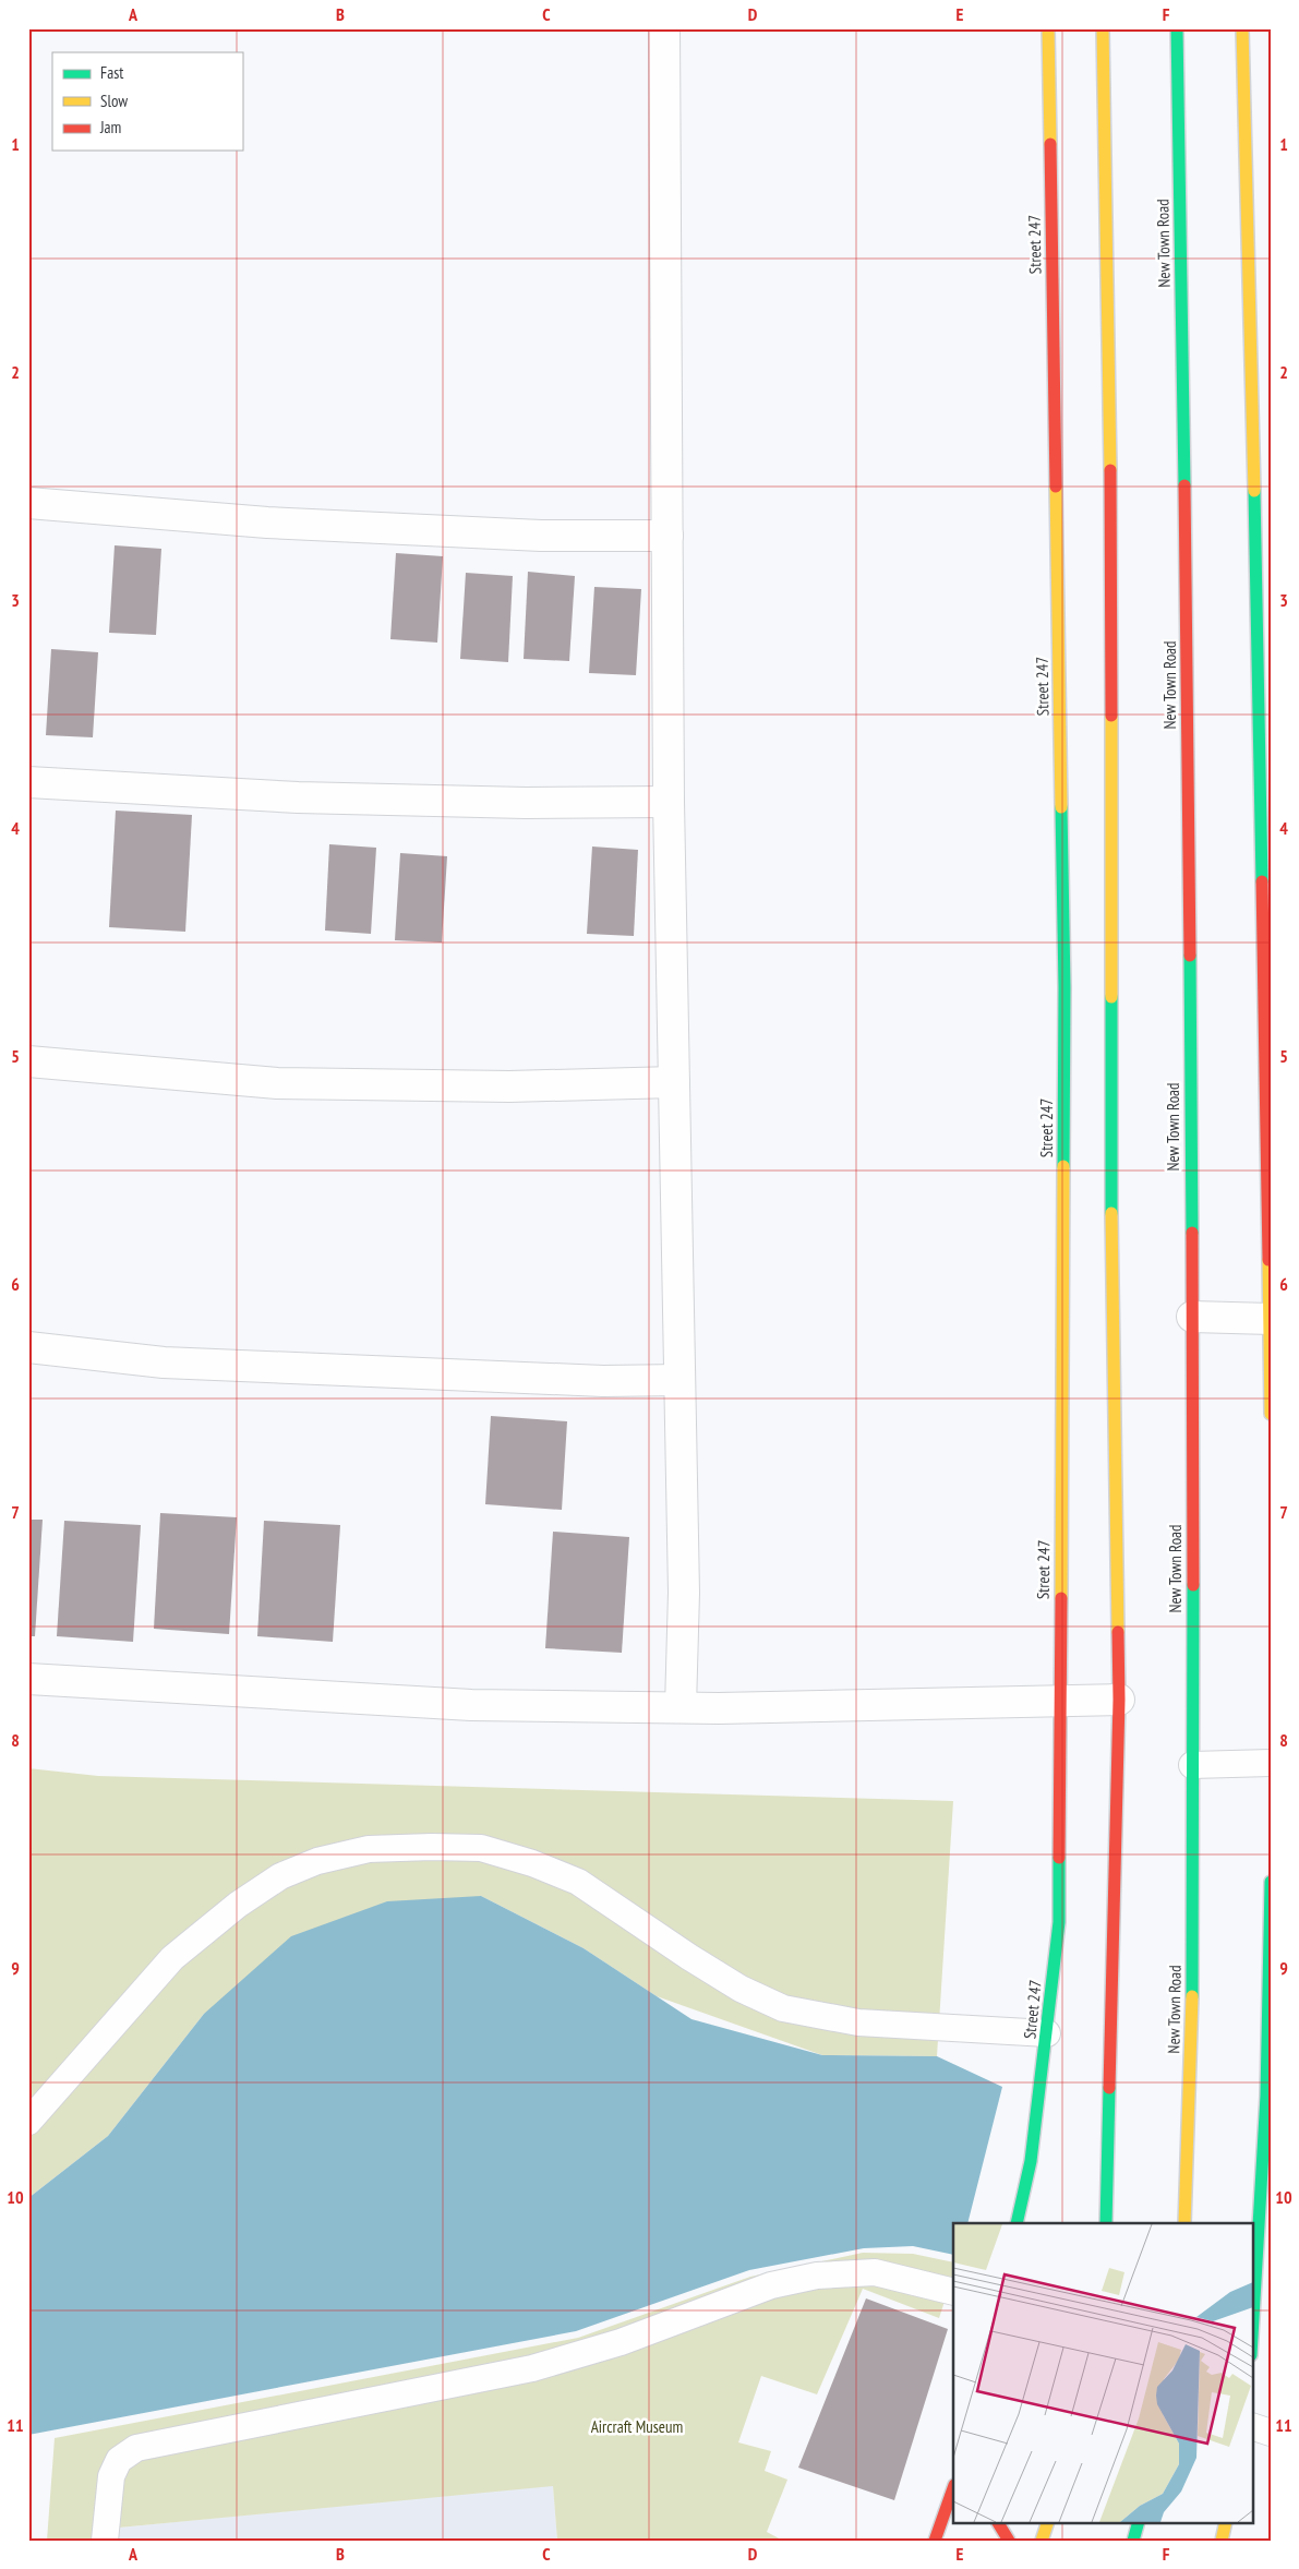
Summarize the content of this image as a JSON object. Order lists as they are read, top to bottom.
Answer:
{
  "streets": {
    "main road": ["New Town Road", "Street 247"]
  },
  "parks": ["Aircraft Museum"],
  "legend": ["Fast", "Slow", "Jam"],
  "grid": {
    "columns": [
      "A",
      "B",
      "C",
      "D",
      "E",
      "F"
    ],
    "rows": [
      "1",
      "2",
      "3",
      "4",
      "5",
      "6",
      "7",
      "8",
      "9",
      "10",
      "11"
    ]
  }
}
